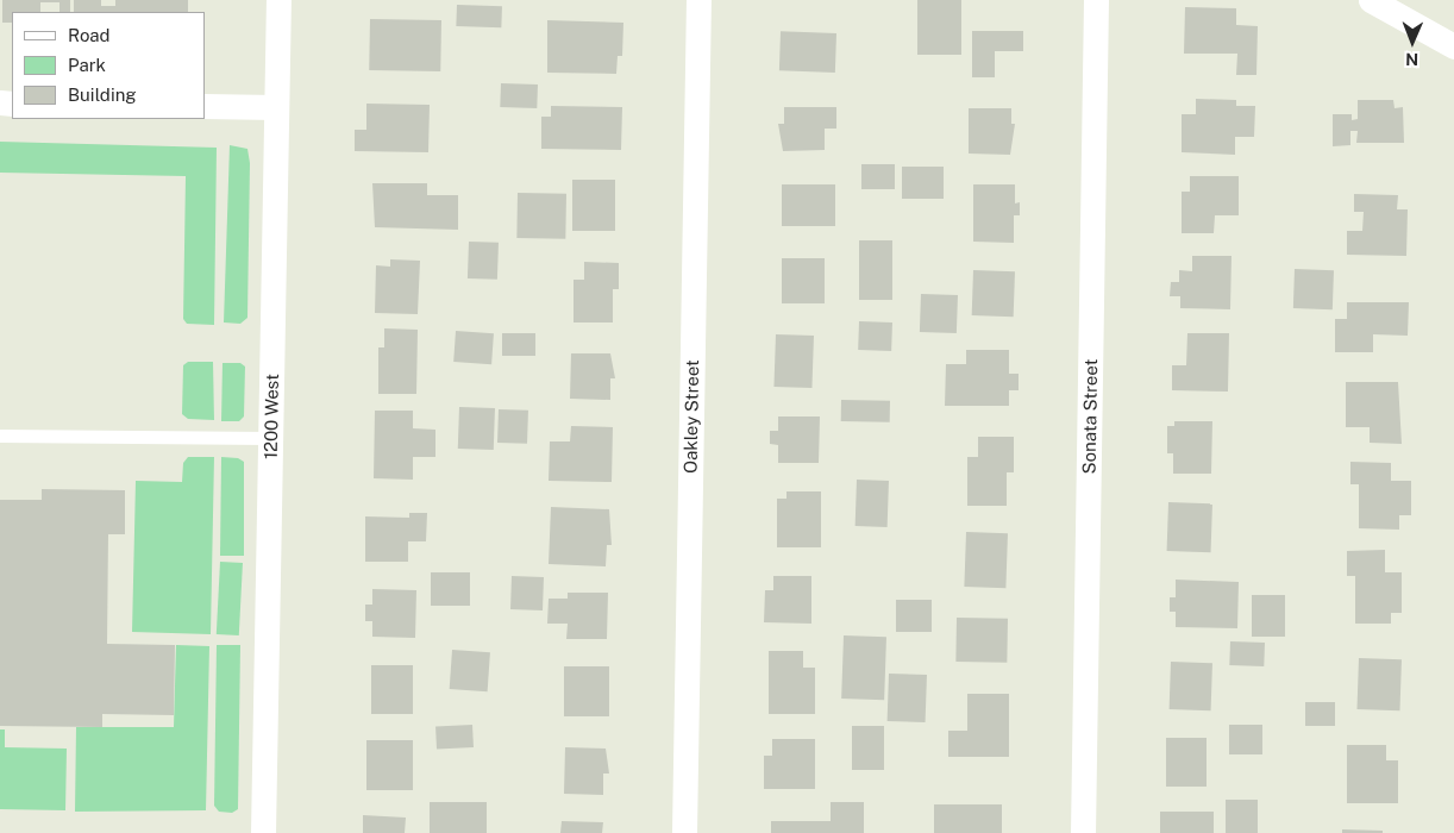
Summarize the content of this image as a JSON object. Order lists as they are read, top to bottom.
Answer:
{
  "streets": {
    "street": ["1200 West", "Oakley Street", "Sonata Street"]
  },
  "legend": ["Road", "Park", "Building"],
  "north": "bottom"
}
